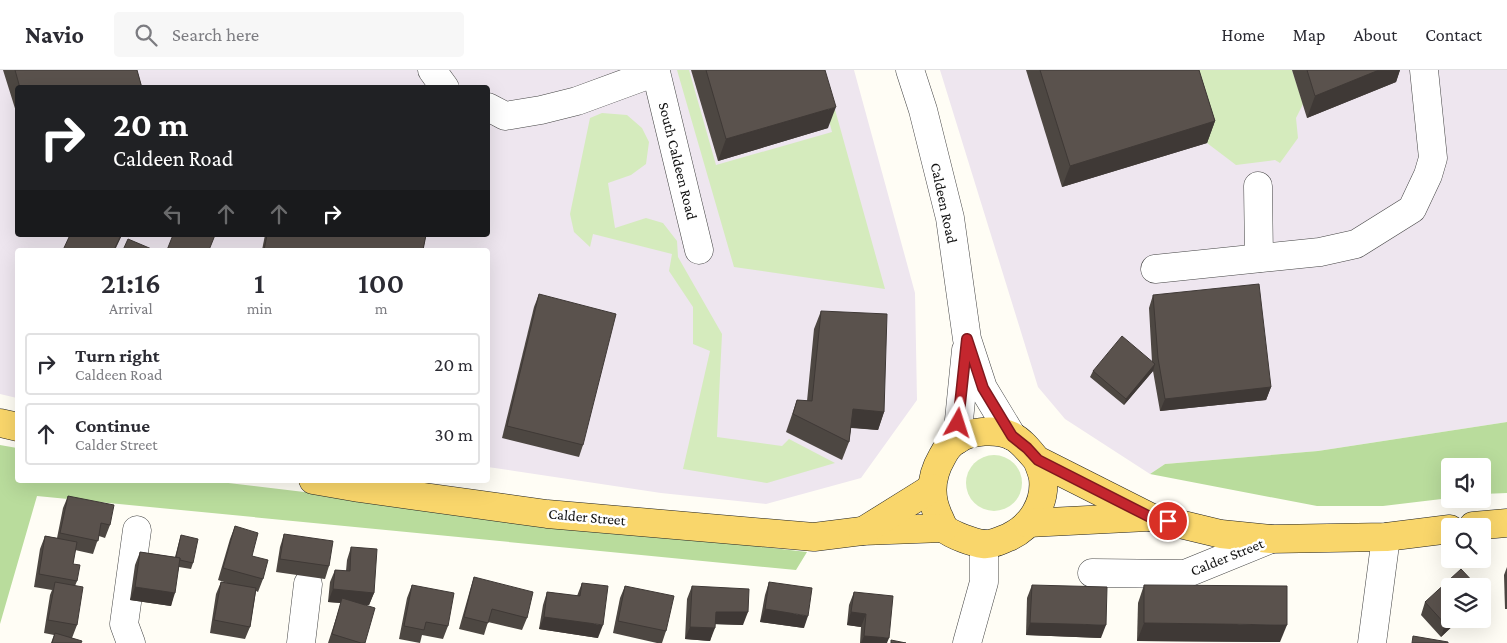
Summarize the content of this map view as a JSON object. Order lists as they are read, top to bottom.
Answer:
{
  "streets": {
    "main road": ["Calder Street"],
    "street": ["South Caldeen Road", "Caldeen Road"]
  },
  "crossings": [
    ["Caldeen Road", "Calder Street"]
  ],
  "page": {
    "header": "Navio",
    "search": "Search here",
    "nav": [
      "Home",
      "Map",
      "About",
      "Contact"
    ],
    "turn": ["20 m", "Caldeen Road"],
    "eta": [
      "21:16",
      "Arrival",
      "1",
      "min",
      "100",
      "m"
    ],
    "list": [
      {
        "name": "Turn right",
        "note": "Caldeen Road",
        "value": "20 m"
      },
      {
        "name": "Continue",
        "note": "Calder Street",
        "value": "30 m"
      }
    ]
  }
}
